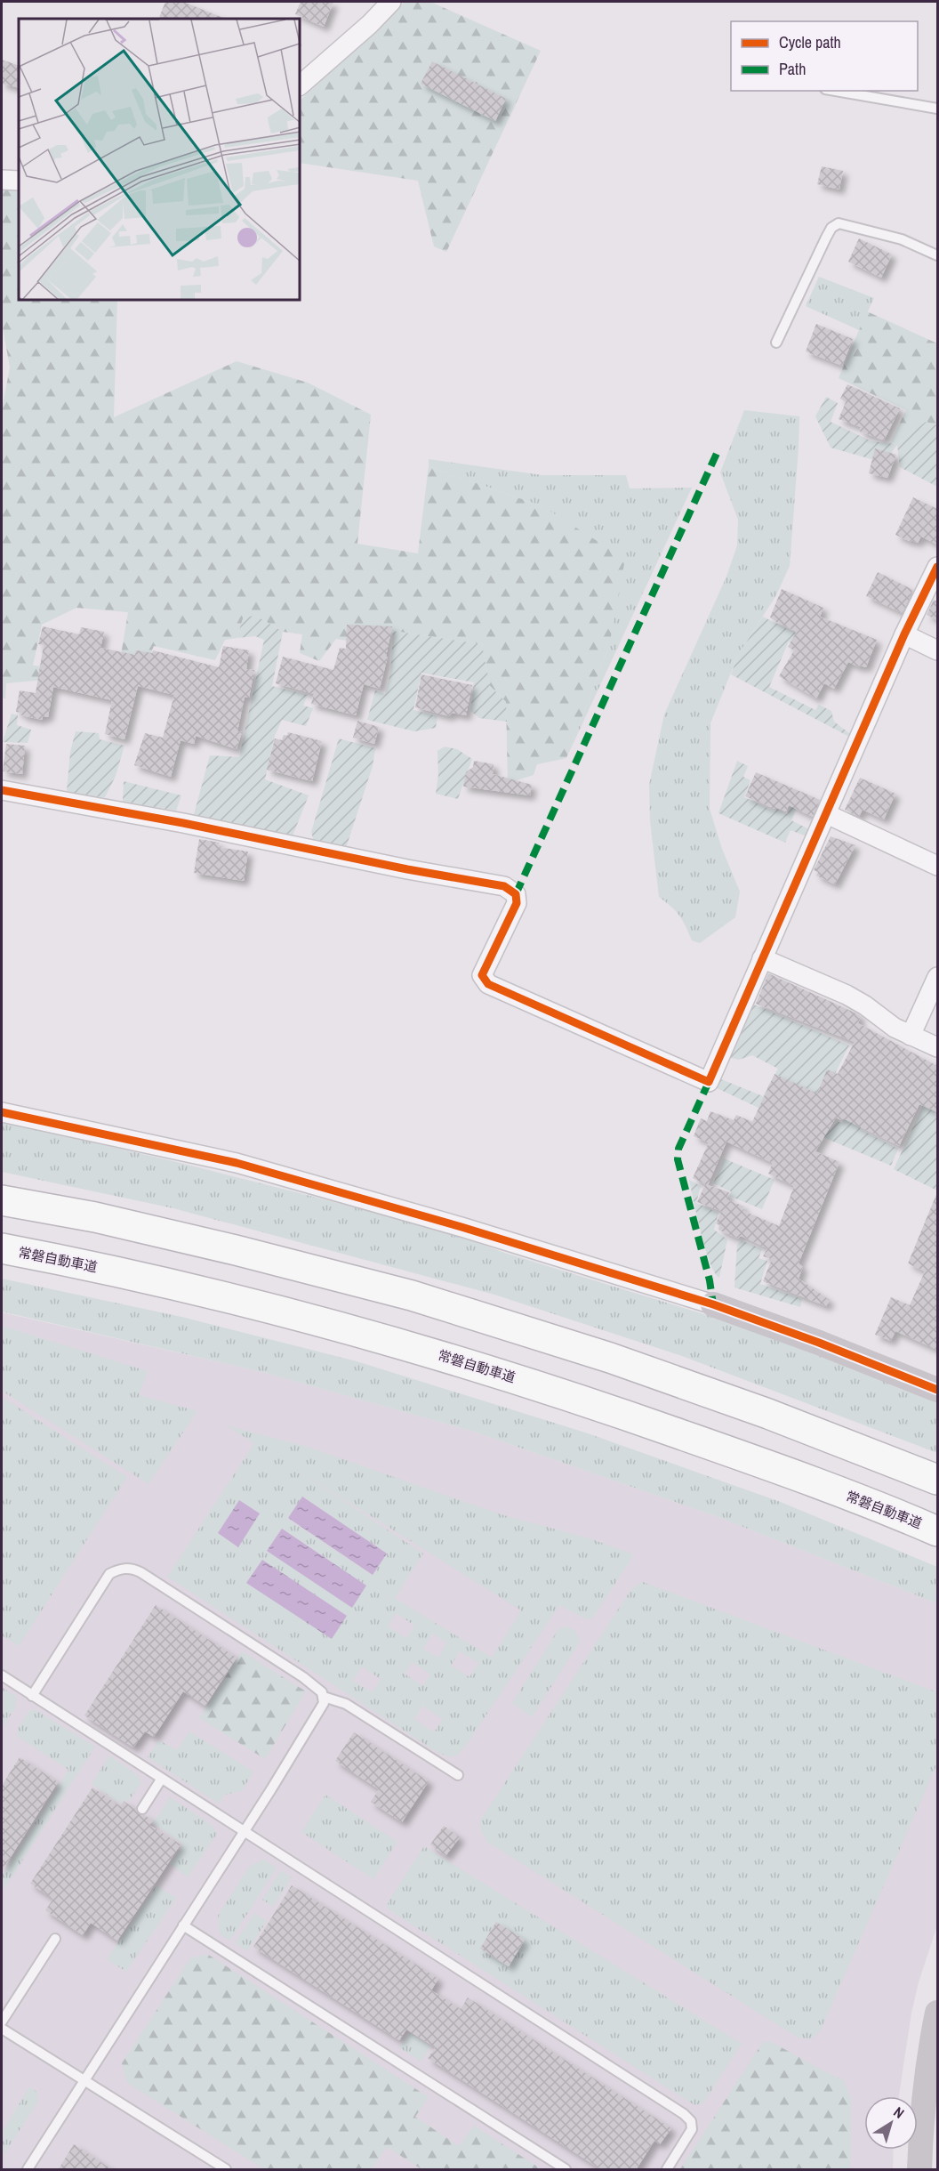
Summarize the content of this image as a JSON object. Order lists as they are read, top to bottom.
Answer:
{
  "streets": {
    "highway": ["常磐自動車道"]
  },
  "legend": ["Cycle path", "Path"],
  "north": "top right"
}
